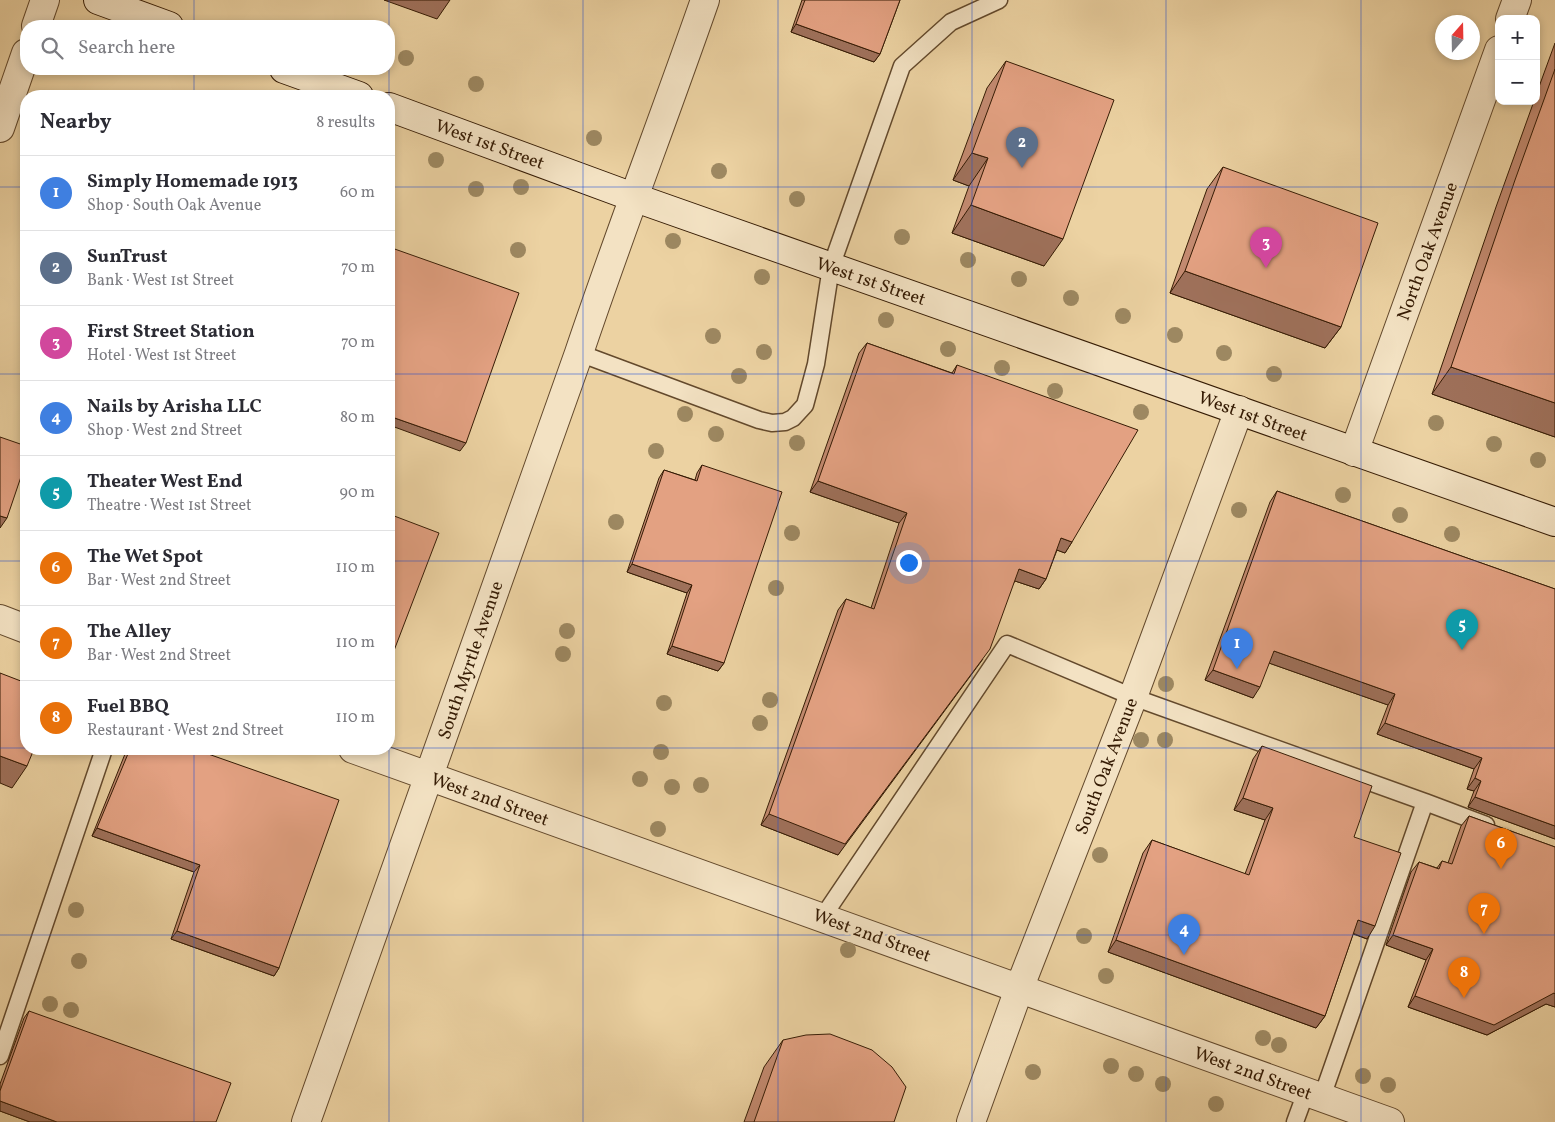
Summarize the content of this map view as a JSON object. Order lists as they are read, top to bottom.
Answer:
{
  "streets": {
    "street": [
      "West 1st Street",
      "North Oak Avenue",
      "South Myrtle Avenue",
      "South Oak Avenue",
      "West 2nd Street"
    ]
  },
  "crossings": [
    ["West 1st Street", "North Oak Avenue"],
    ["West 1st Street", "South Myrtle Avenue"],
    ["West 1st Street", "South Oak Avenue"],
    ["South Myrtle Avenue", "West 2nd Street"],
    ["South Oak Avenue", "West 2nd Street"]
  ],
  "north": "top",
  "page": {
    "map_buttons": ["+", "−"],
    "search": "Search here",
    "heading": ["Nearby", "8 results"],
    "pins": [
      "2",
      "3",
      "5",
      "1",
      "6",
      "7",
      "4",
      "8"
    ],
    "list": [
      {
        "mark": "1",
        "name": "Simply Homemade 1913",
        "note": "Shop · South Oak Avenue",
        "value": "60 m"
      },
      {
        "mark": "2",
        "name": "SunTrust",
        "note": "Bank · West 1st Street",
        "value": "70 m"
      },
      {
        "mark": "3",
        "name": "First Street Station",
        "note": "Hotel · West 1st Street",
        "value": "70 m"
      },
      {
        "mark": "4",
        "name": "Nails by Arisha LLC",
        "note": "Shop · West 2nd Street",
        "value": "80 m"
      },
      {
        "mark": "5",
        "name": "Theater West End",
        "note": "Theatre · West 1st Street",
        "value": "90 m"
      },
      {
        "mark": "6",
        "name": "The Wet Spot",
        "note": "Bar · West 2nd Street",
        "value": "110 m"
      },
      {
        "mark": "7",
        "name": "The Alley",
        "note": "Bar · West 2nd Street",
        "value": "110 m"
      },
      {
        "mark": "8",
        "name": "Fuel BBQ",
        "note": "Restaurant · West 2nd Street",
        "value": "110 m"
      }
    ]
  }
}
